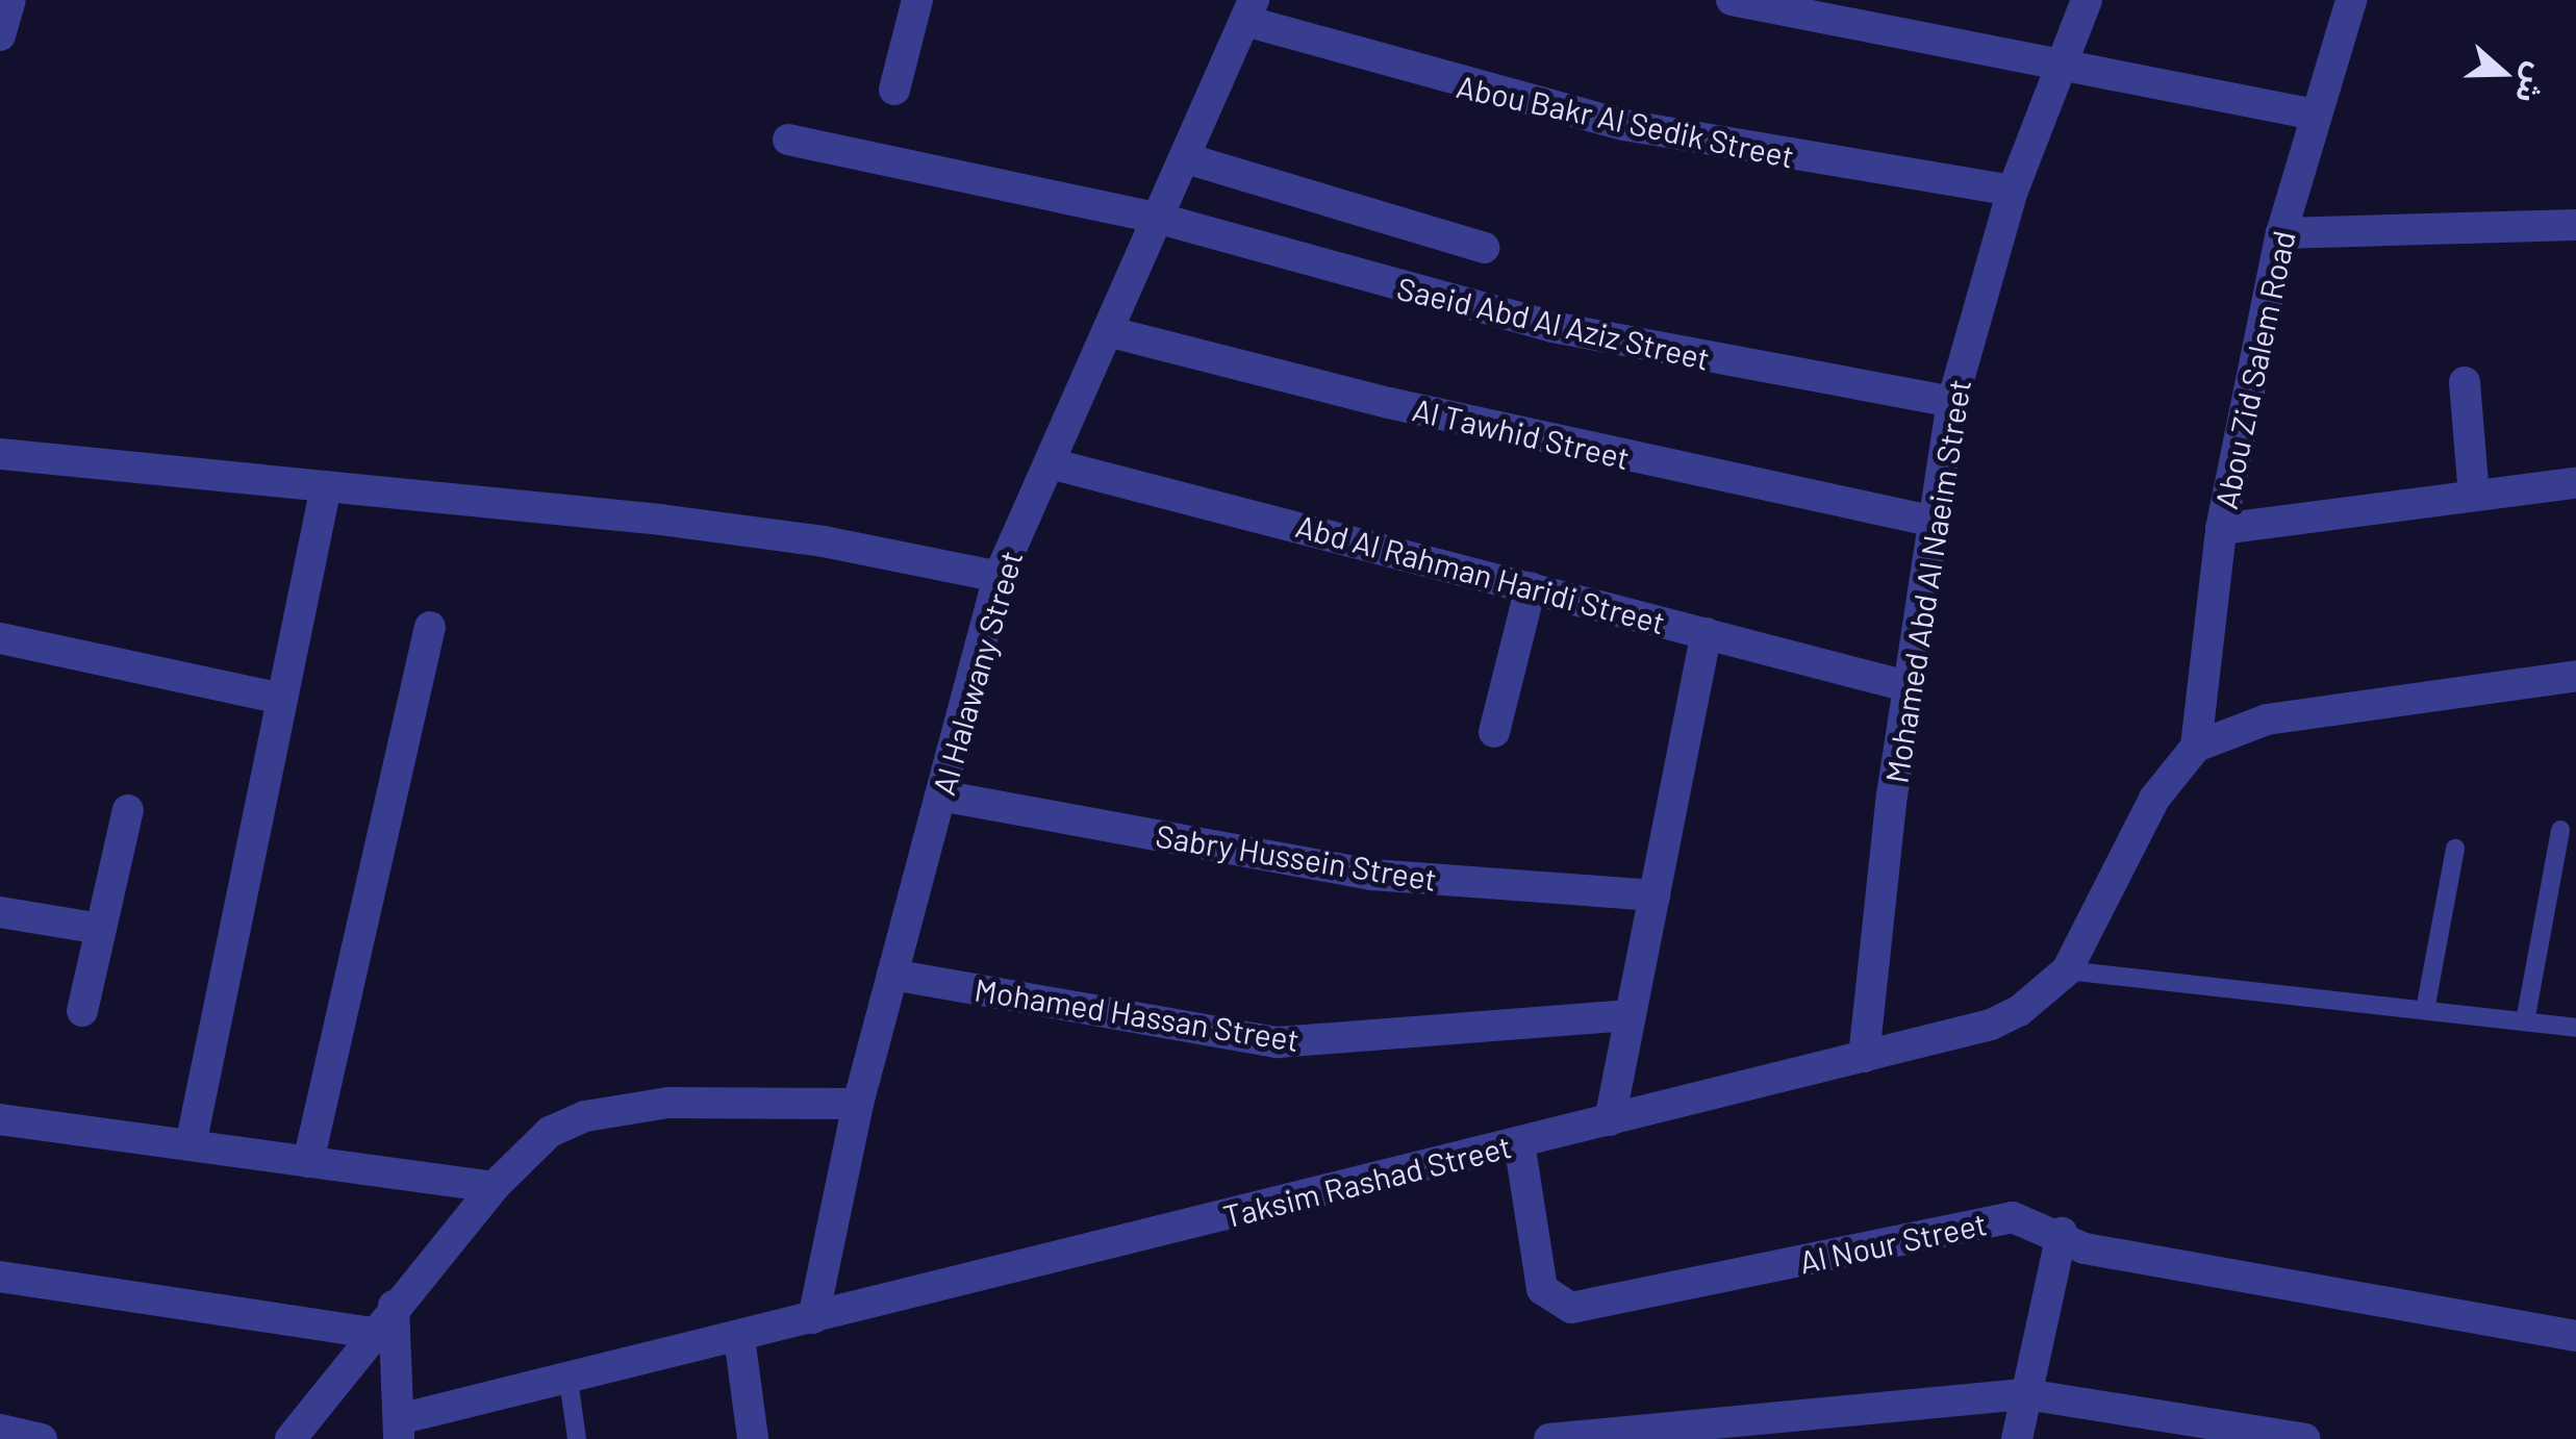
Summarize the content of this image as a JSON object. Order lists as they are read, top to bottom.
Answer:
{
  "streets": {
    "street": [
      "Abou Bakr Al Sedik Street",
      "Saeid Abd Al Aziz Street",
      "Abou Zid Salem Road",
      "Al Tawhid Street",
      "Abd Al Rahman Haridi Street",
      "Mohamed Abd Al Naeim Street",
      "Al Halawany Street",
      "Sabry Hussein Street",
      "Mohamed Hassan Street",
      "Taksim Rashad Street",
      "Al Nour Street"
    ]
  },
  "crossings": [
    ["Abou Bakr Al Sedik Street", "Mohamed Abd Al Naeim Street"],
    ["Abou Bakr Al Sedik Street", "Al Halawany Street"],
    ["Saeid Abd Al Aziz Street", "Mohamed Abd Al Naeim Street"],
    ["Saeid Abd Al Aziz Street", "Al Halawany Street"],
    ["Abou Zid Salem Road", "Taksim Rashad Street"],
    ["Al Tawhid Street", "Mohamed Abd Al Naeim Street"],
    ["Al Tawhid Street", "Al Halawany Street"],
    ["Abd Al Rahman Haridi Street", "Mohamed Abd Al Naeim Street"],
    ["Abd Al Rahman Haridi Street", "Al Halawany Street"],
    ["Mohamed Abd Al Naeim Street", "Taksim Rashad Street"],
    ["Al Halawany Street", "Sabry Hussein Street"],
    ["Al Halawany Street", "Mohamed Hassan Street"],
    ["Al Halawany Street", "Taksim Rashad Street"],
    ["Taksim Rashad Street", "Al Nour Street"]
  ],
  "north": "right"
}
